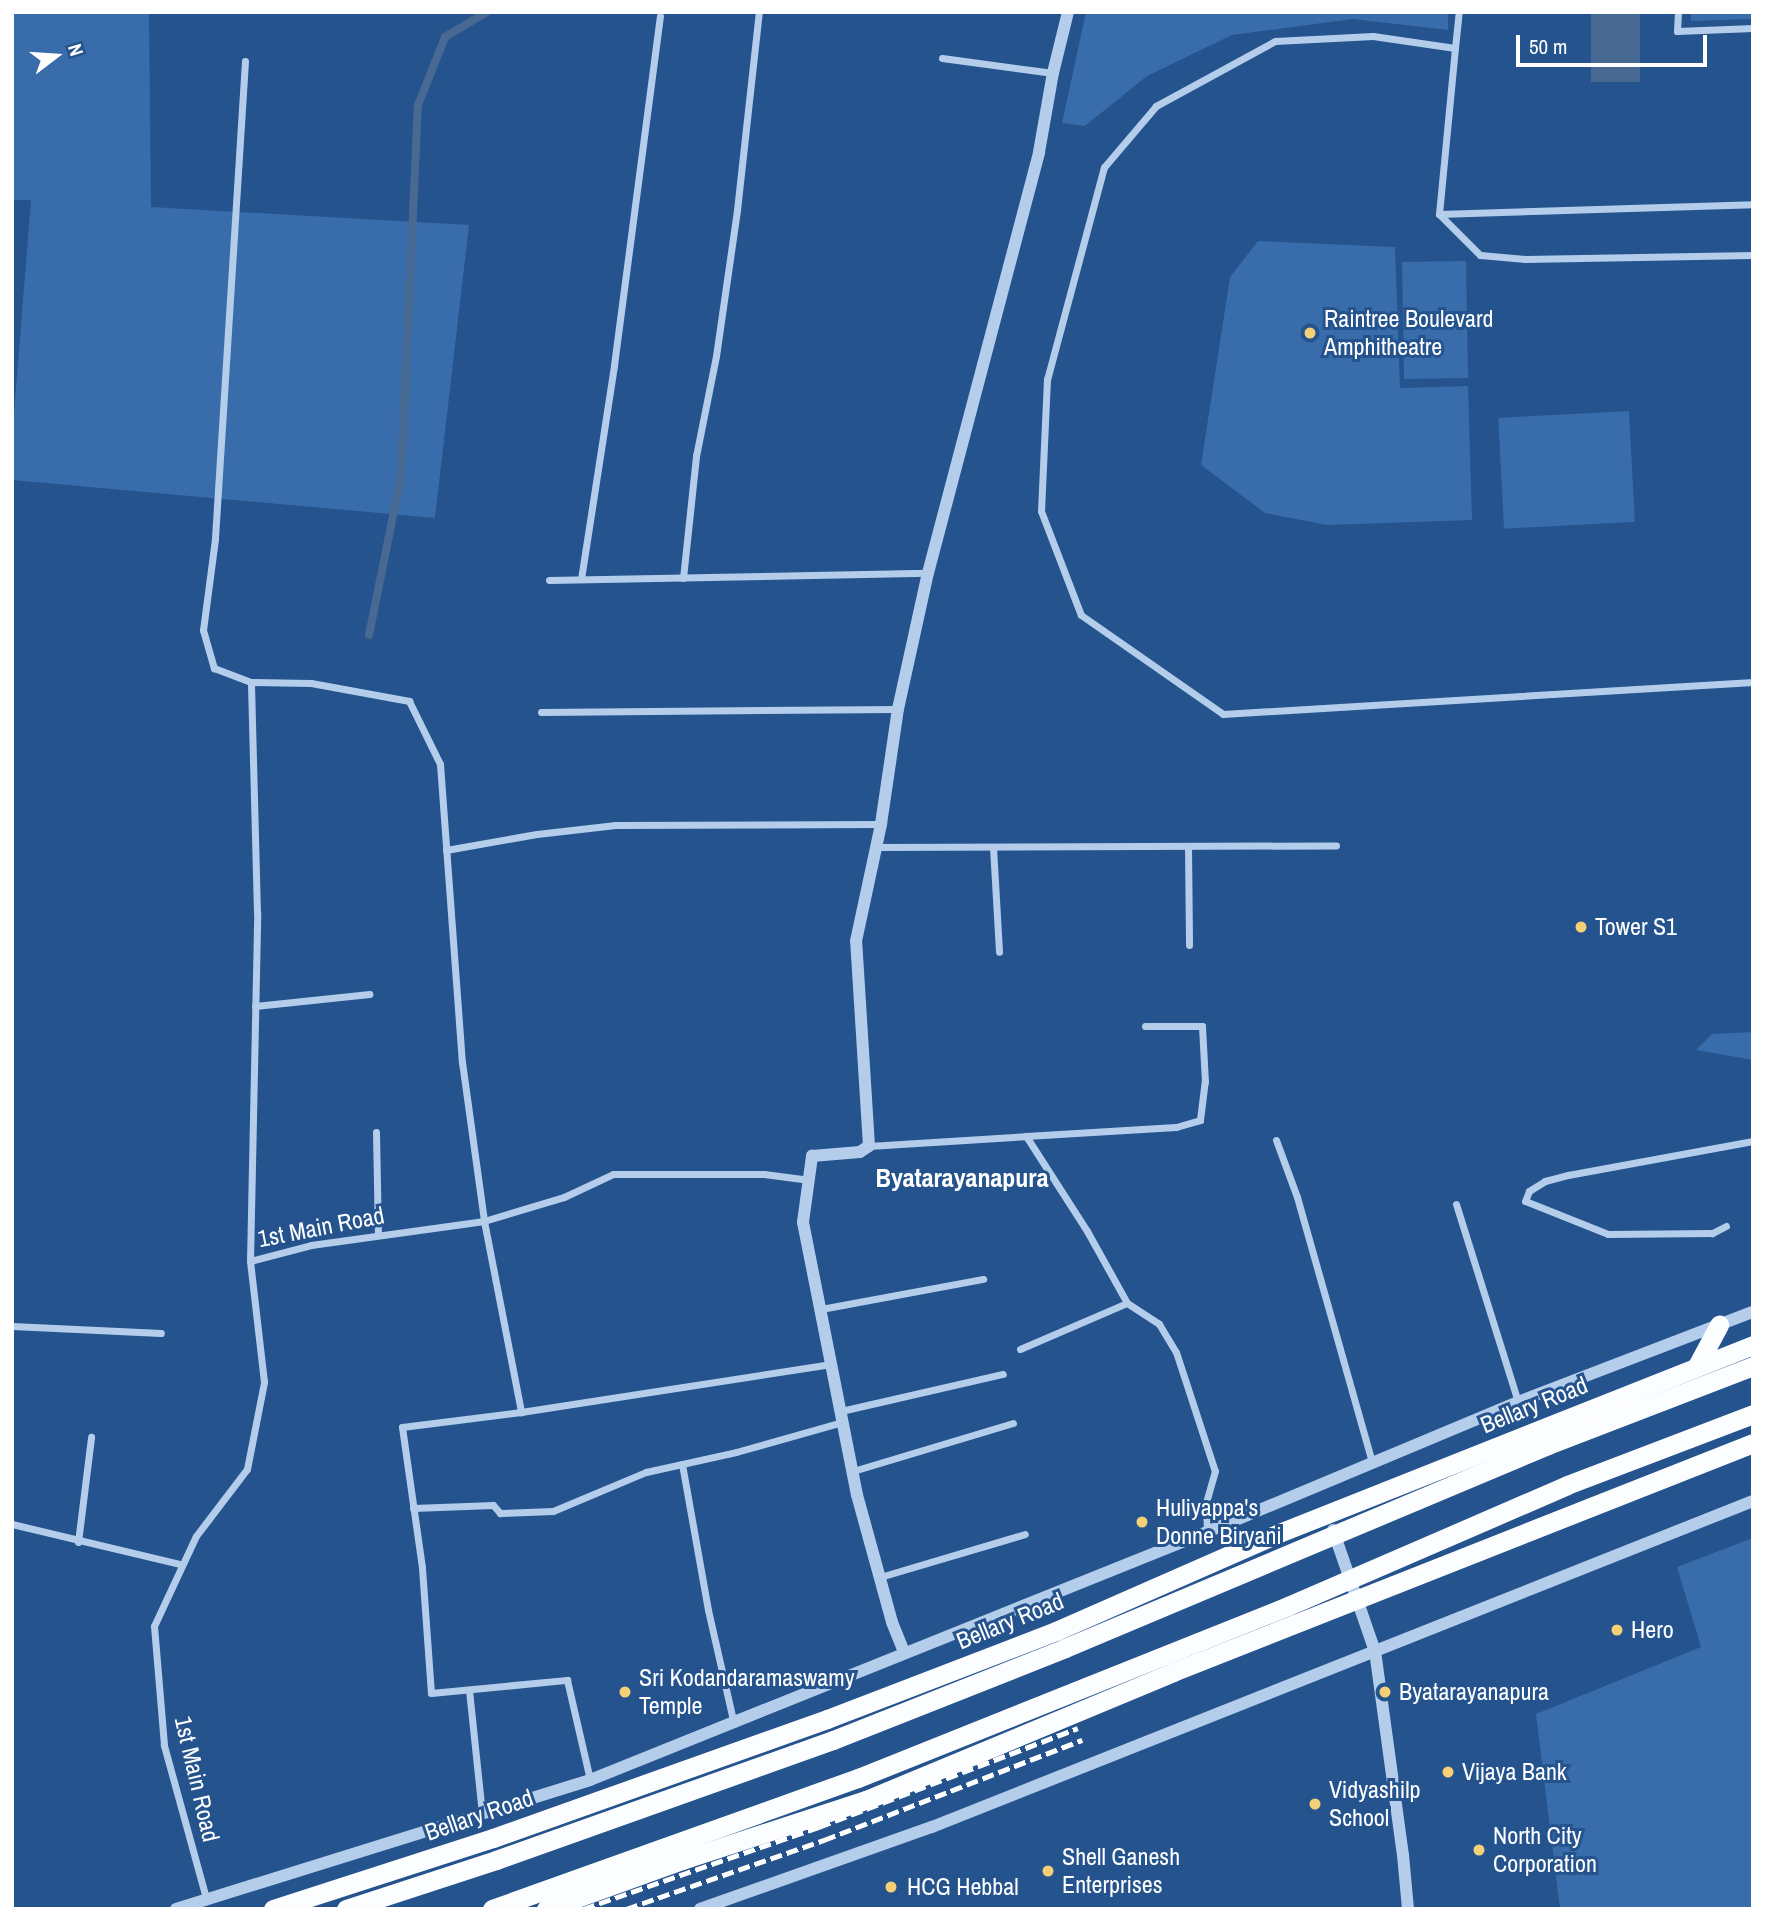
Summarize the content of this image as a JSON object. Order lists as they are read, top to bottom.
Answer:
{
  "streets": {
    "highway": ["Bellary Road"],
    "street": ["1st Main Road"]
  },
  "districts": ["Byatarayanapura"],
  "places": [
    "Raintree Boulevard Amphitheatre",
    "Tower S1",
    "Huliyappa's Donne Biryani",
    "Hero",
    "Sri Kodandaramaswamy Temple",
    "Byatarayanapura",
    "Vijaya Bank",
    "Vidyashilp School",
    "North City Corporation",
    "Shell Ganesh Enterprises",
    "HCG Hebbal"
  ],
  "scale_bar": "50 m",
  "north": "right"
}
